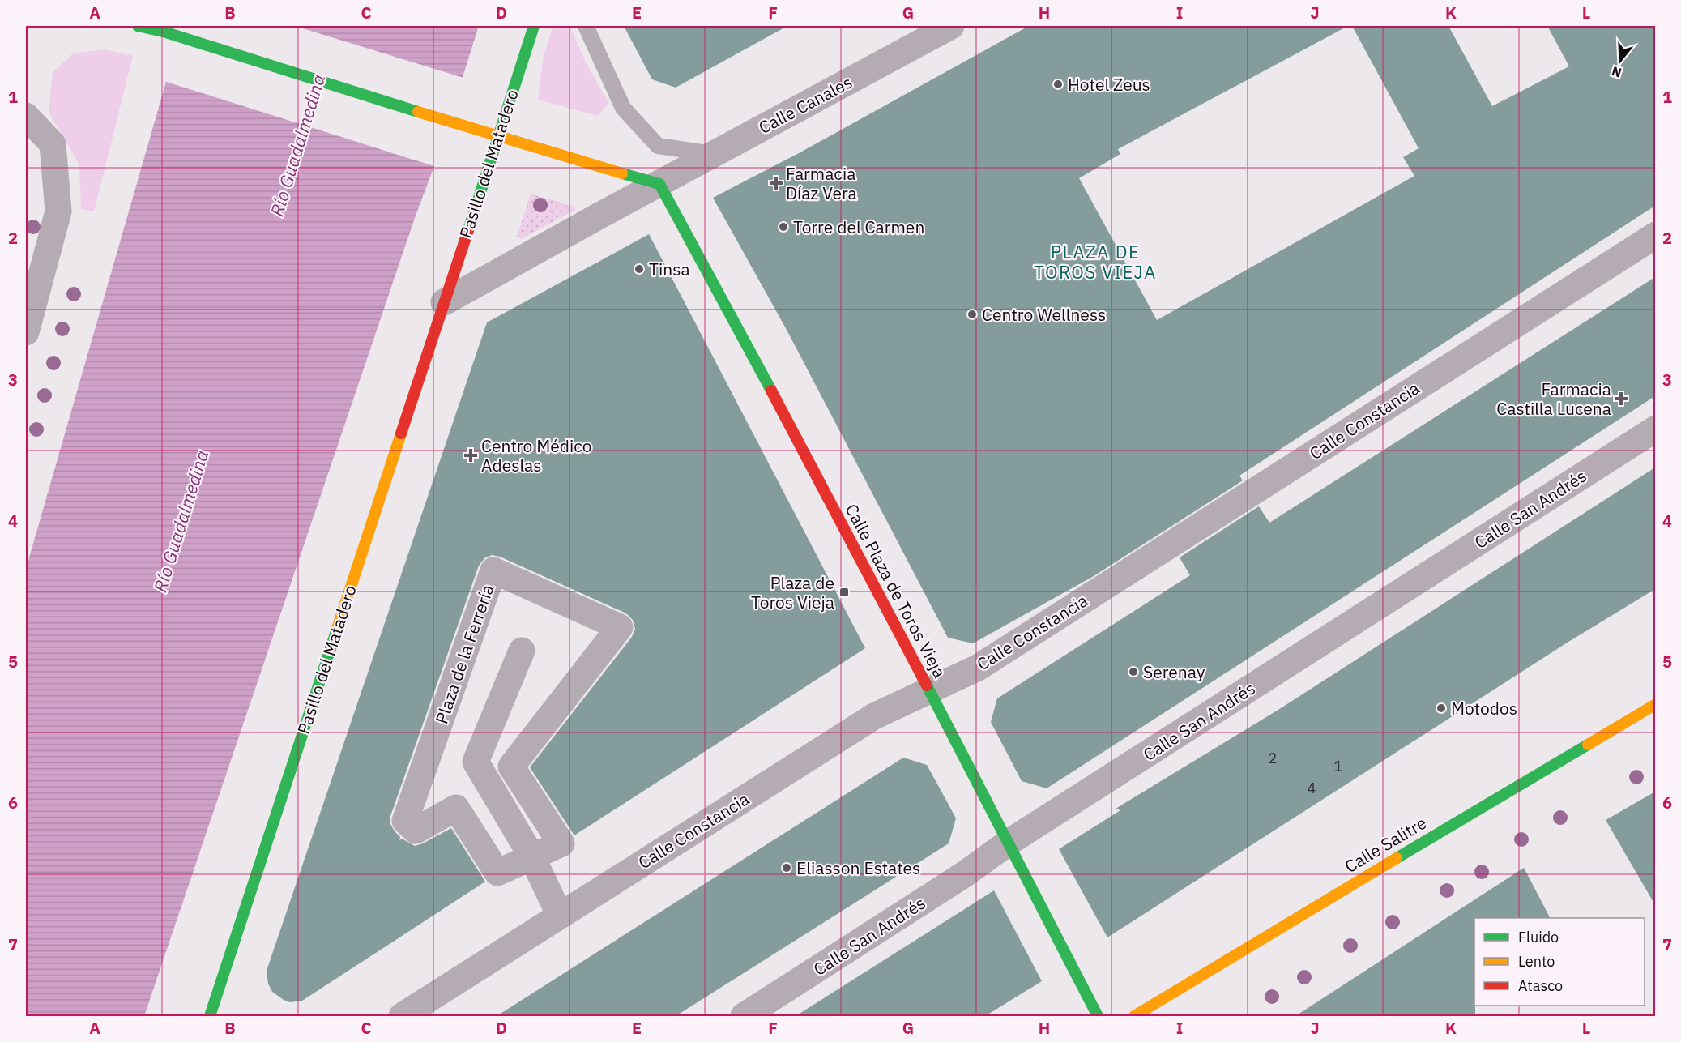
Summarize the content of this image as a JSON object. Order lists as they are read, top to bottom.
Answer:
{
  "streets": {
    "main road": ["Pasillo del Matadero", "Calle Plaza de Toros Vieja", "Calle Salitre"],
    "street": [
      "Calle Canales",
      "Calle Constancia",
      "Calle San Andrés",
      "Plaza de la Ferrería"
    ]
  },
  "crossings": [
    ["Calle Canales", "Calle Plaza de Toros Vieja"],
    ["Calle Constancia", "Calle Plaza de Toros Vieja"],
    ["Calle San Andrés", "Calle Plaza de Toros Vieja"]
  ],
  "districts": ["PLAZA DE TOROS VIEJA"],
  "water": ["Río Guadalmedina"],
  "places": {
    "other": [
      "Hotel Zeus",
      "Torre del Carmen",
      "Tinsa",
      "Centro Wellness",
      "Serenay",
      "Motodos",
      "Eliasson Estates"
    ],
    "health": ["Farmacia Díaz Vera", "Farmacia Castilla Lucena", "Centro Médico Adeslas"],
    "transit": ["Plaza de Toros Vieja"]
  },
  "house_numbers": ["2", "1", "4"],
  "legend": ["Fluido", "Lento", "Atasco"],
  "north": "bottom",
  "grid": {
    "columns": [
      "A",
      "B",
      "C",
      "D",
      "E",
      "F",
      "G",
      "H",
      "I",
      "J",
      "K",
      "L"
    ],
    "rows": [
      "1",
      "2",
      "3",
      "4",
      "5",
      "6",
      "7"
    ]
  }
}
